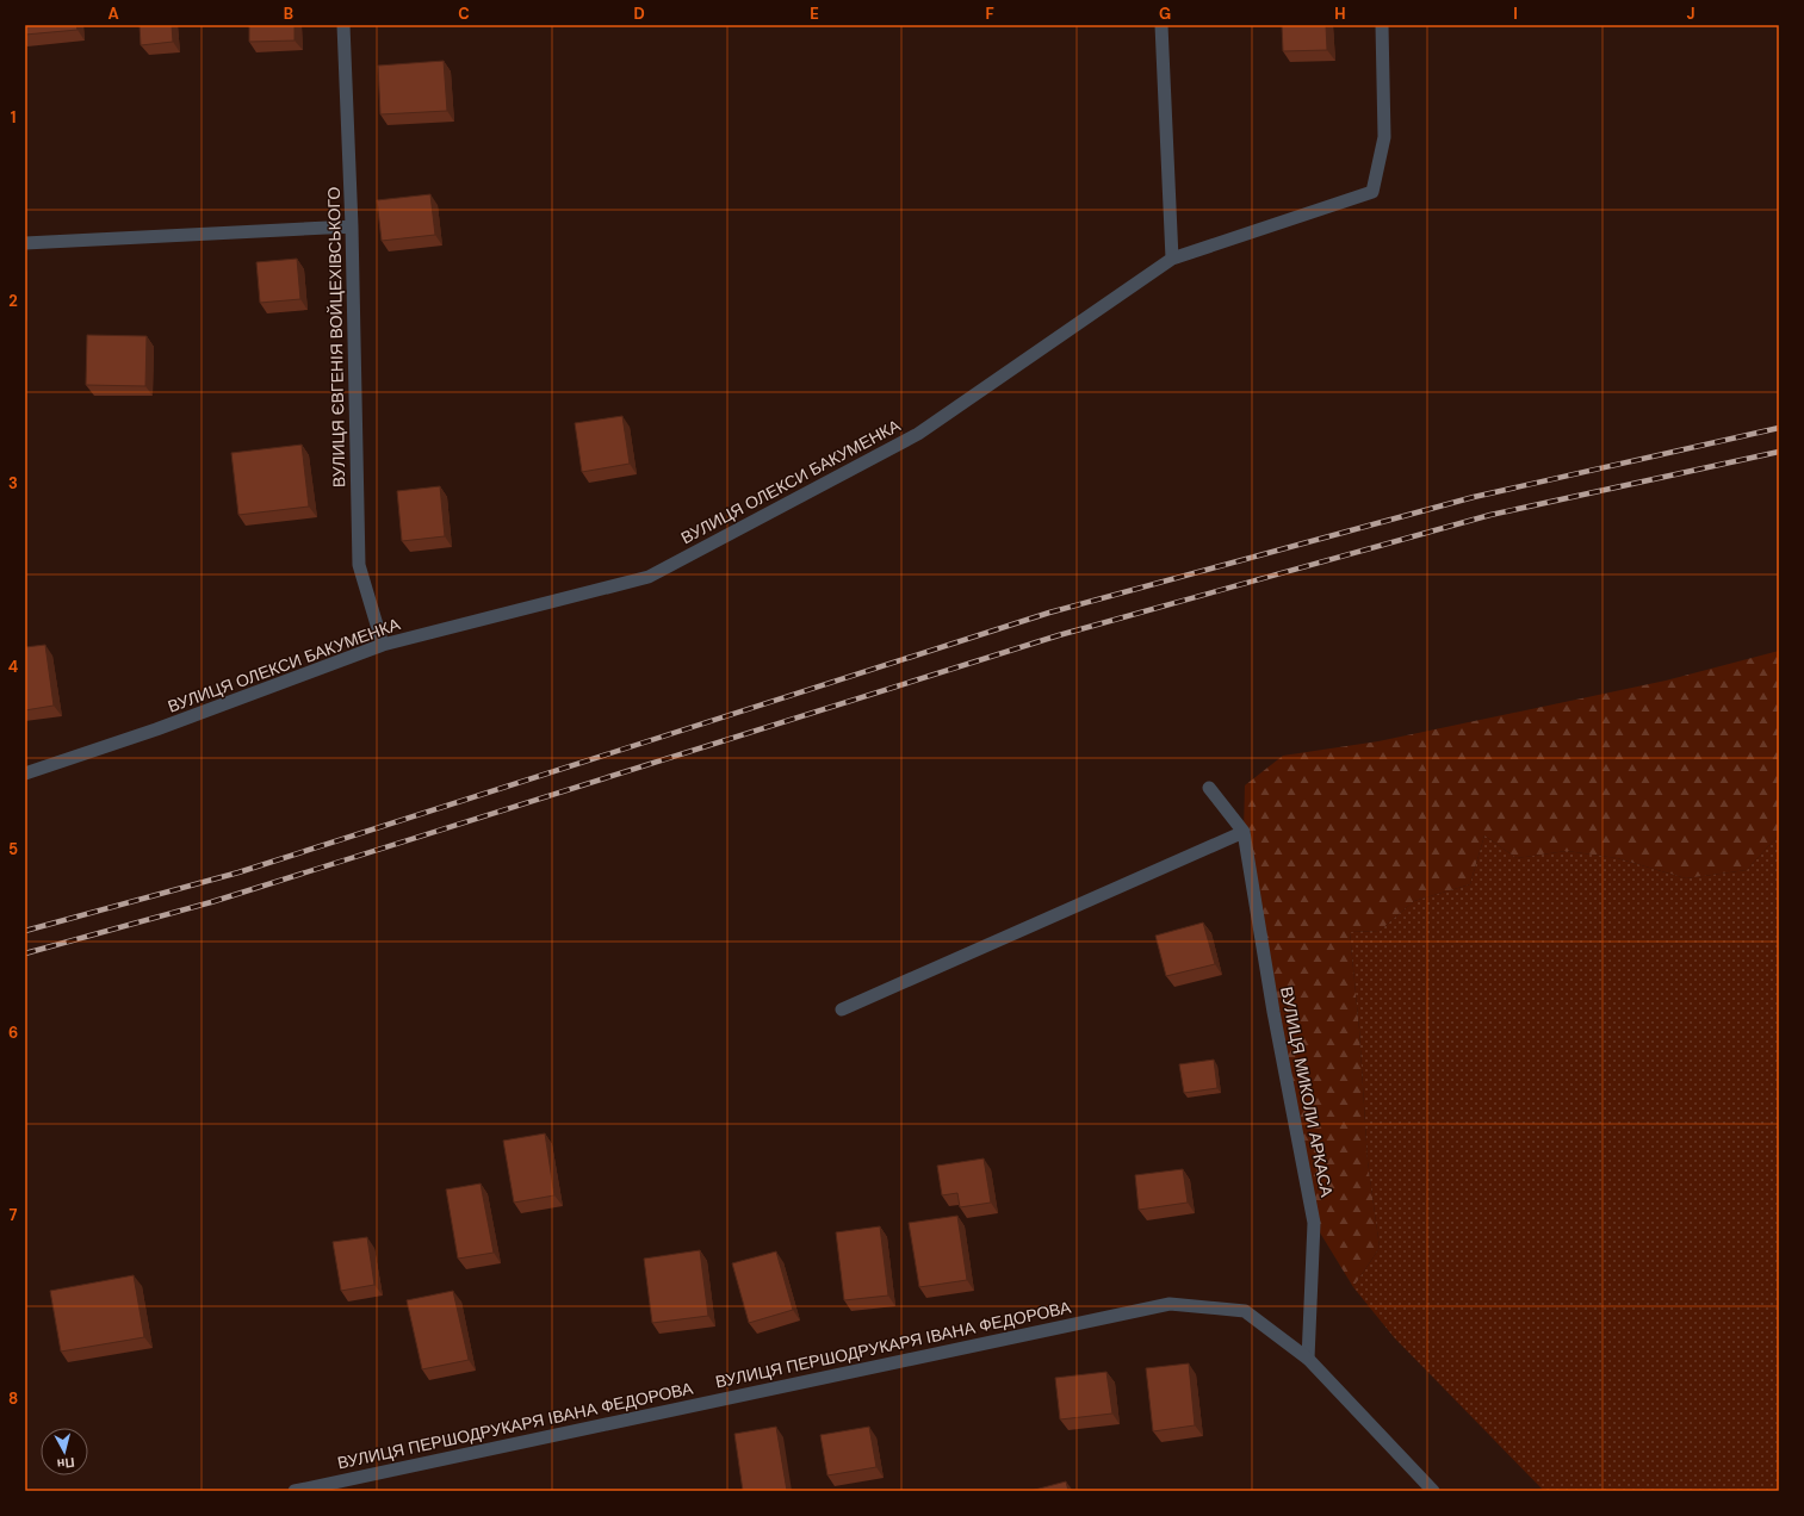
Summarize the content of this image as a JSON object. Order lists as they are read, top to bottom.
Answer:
{
  "streets": {
    "street": [
      "ВУЛИЦЯ ЄВГЕНІЯ ВОЙЦЕХІВСЬКОГО",
      "ВУЛИЦЯ ОЛЕКСИ БАКУМЕНКА",
      "ВУЛИЦЯ МИКОЛИ АРКАСА",
      "ВУЛИЦЯ ПЕРШОДРУКАРЯ ІВАНА ФЕДОРОВА"
    ]
  },
  "crossings": [
    ["ВУЛИЦЯ ЄВГЕНІЯ ВОЙЦЕХІВСЬКОГО", "ВУЛИЦЯ ОЛЕКСИ БАКУМЕНКА"],
    ["ВУЛИЦЯ МИКОЛИ АРКАСА", "ВУЛИЦЯ ПЕРШОДРУКАРЯ ІВАНА ФЕДОРОВА"]
  ],
  "north": "bottom",
  "grid": {
    "columns": [
      "A",
      "B",
      "C",
      "D",
      "E",
      "F",
      "G",
      "H",
      "I",
      "J"
    ],
    "rows": [
      "1",
      "2",
      "3",
      "4",
      "5",
      "6",
      "7",
      "8"
    ]
  }
}
